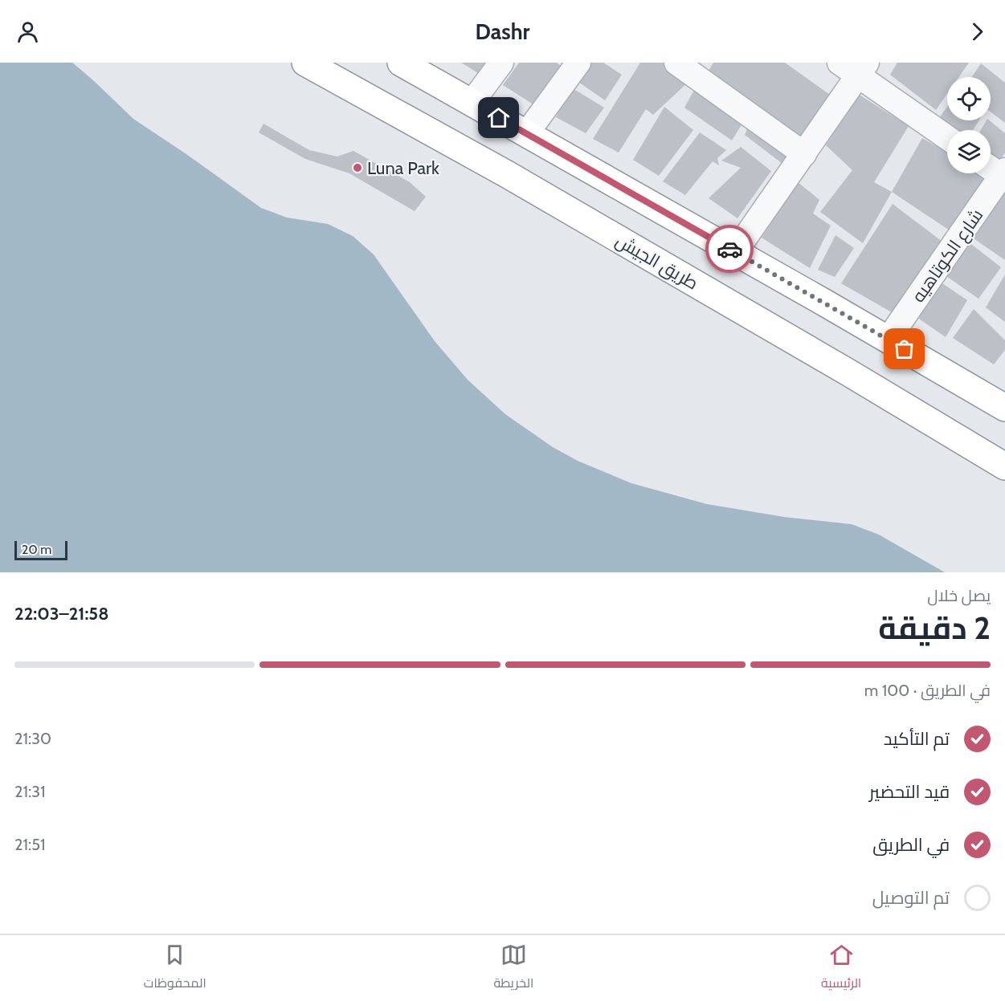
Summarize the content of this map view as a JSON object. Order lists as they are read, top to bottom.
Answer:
{
  "streets": {
    "highway": ["طريق الجيش"],
    "street": ["شارع الكوتاهيه"]
  },
  "places": ["Luna Park"],
  "scale_bar": "20 m",
  "page": {
    "header": "Dashr",
    "scale": "20 m",
    "heading": ["2 دقيقة", "يصل خلال", "21:58–22:03"],
    "bar": "في الطريق · 100 m",
    "list": [
      ["تم التأكيد", "21:30"],
      ["قيد التحضير", "21:31"],
      ["في الطريق", "21:51"],
      "تم التوصيل"
    ],
    "tabs": ["الرئيسية", "الخريطة", "المحفوظات"]
  }
}
